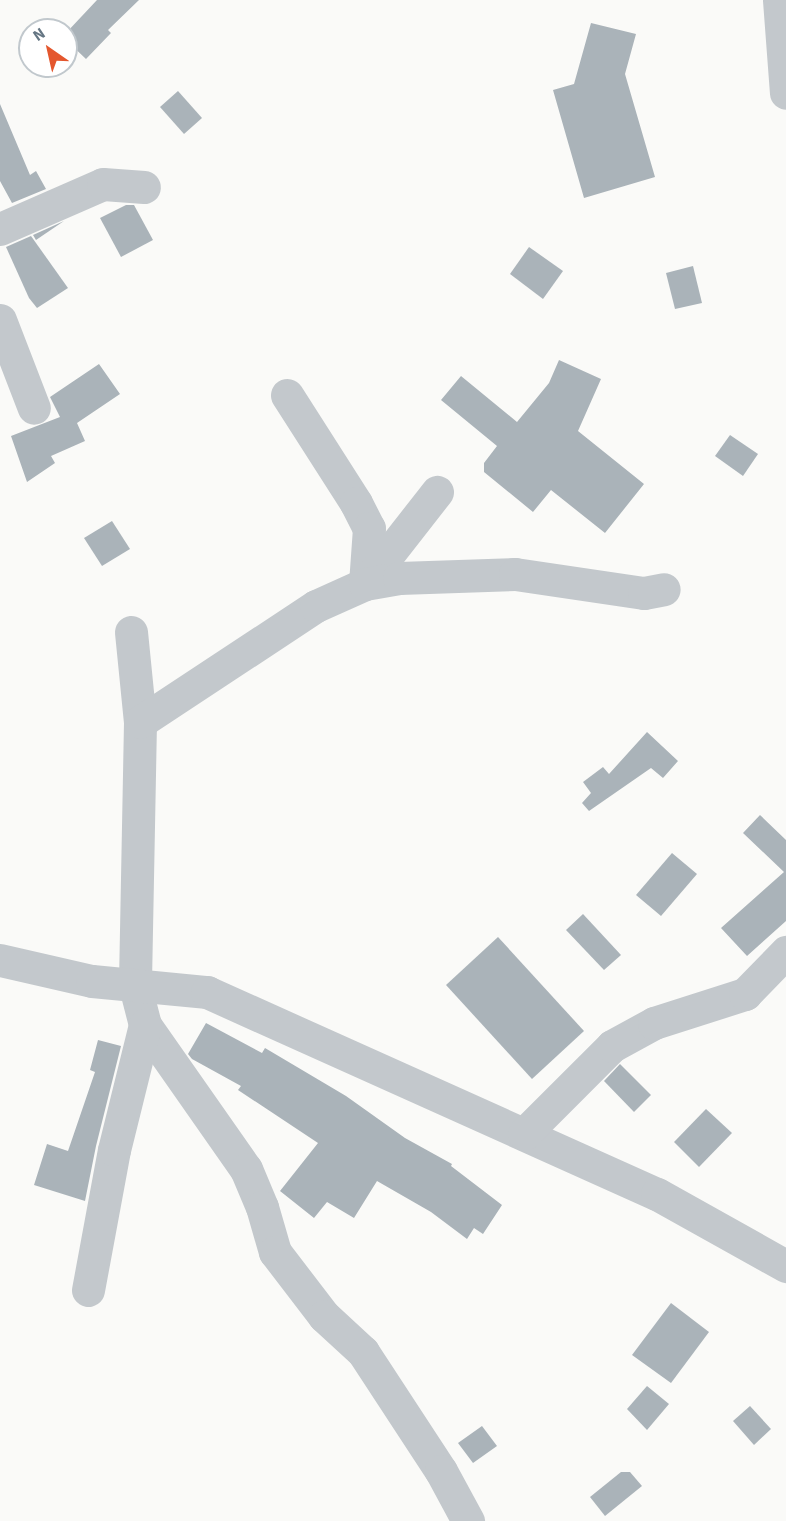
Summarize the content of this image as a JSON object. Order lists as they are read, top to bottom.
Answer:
{
  "north": "top left"
}
